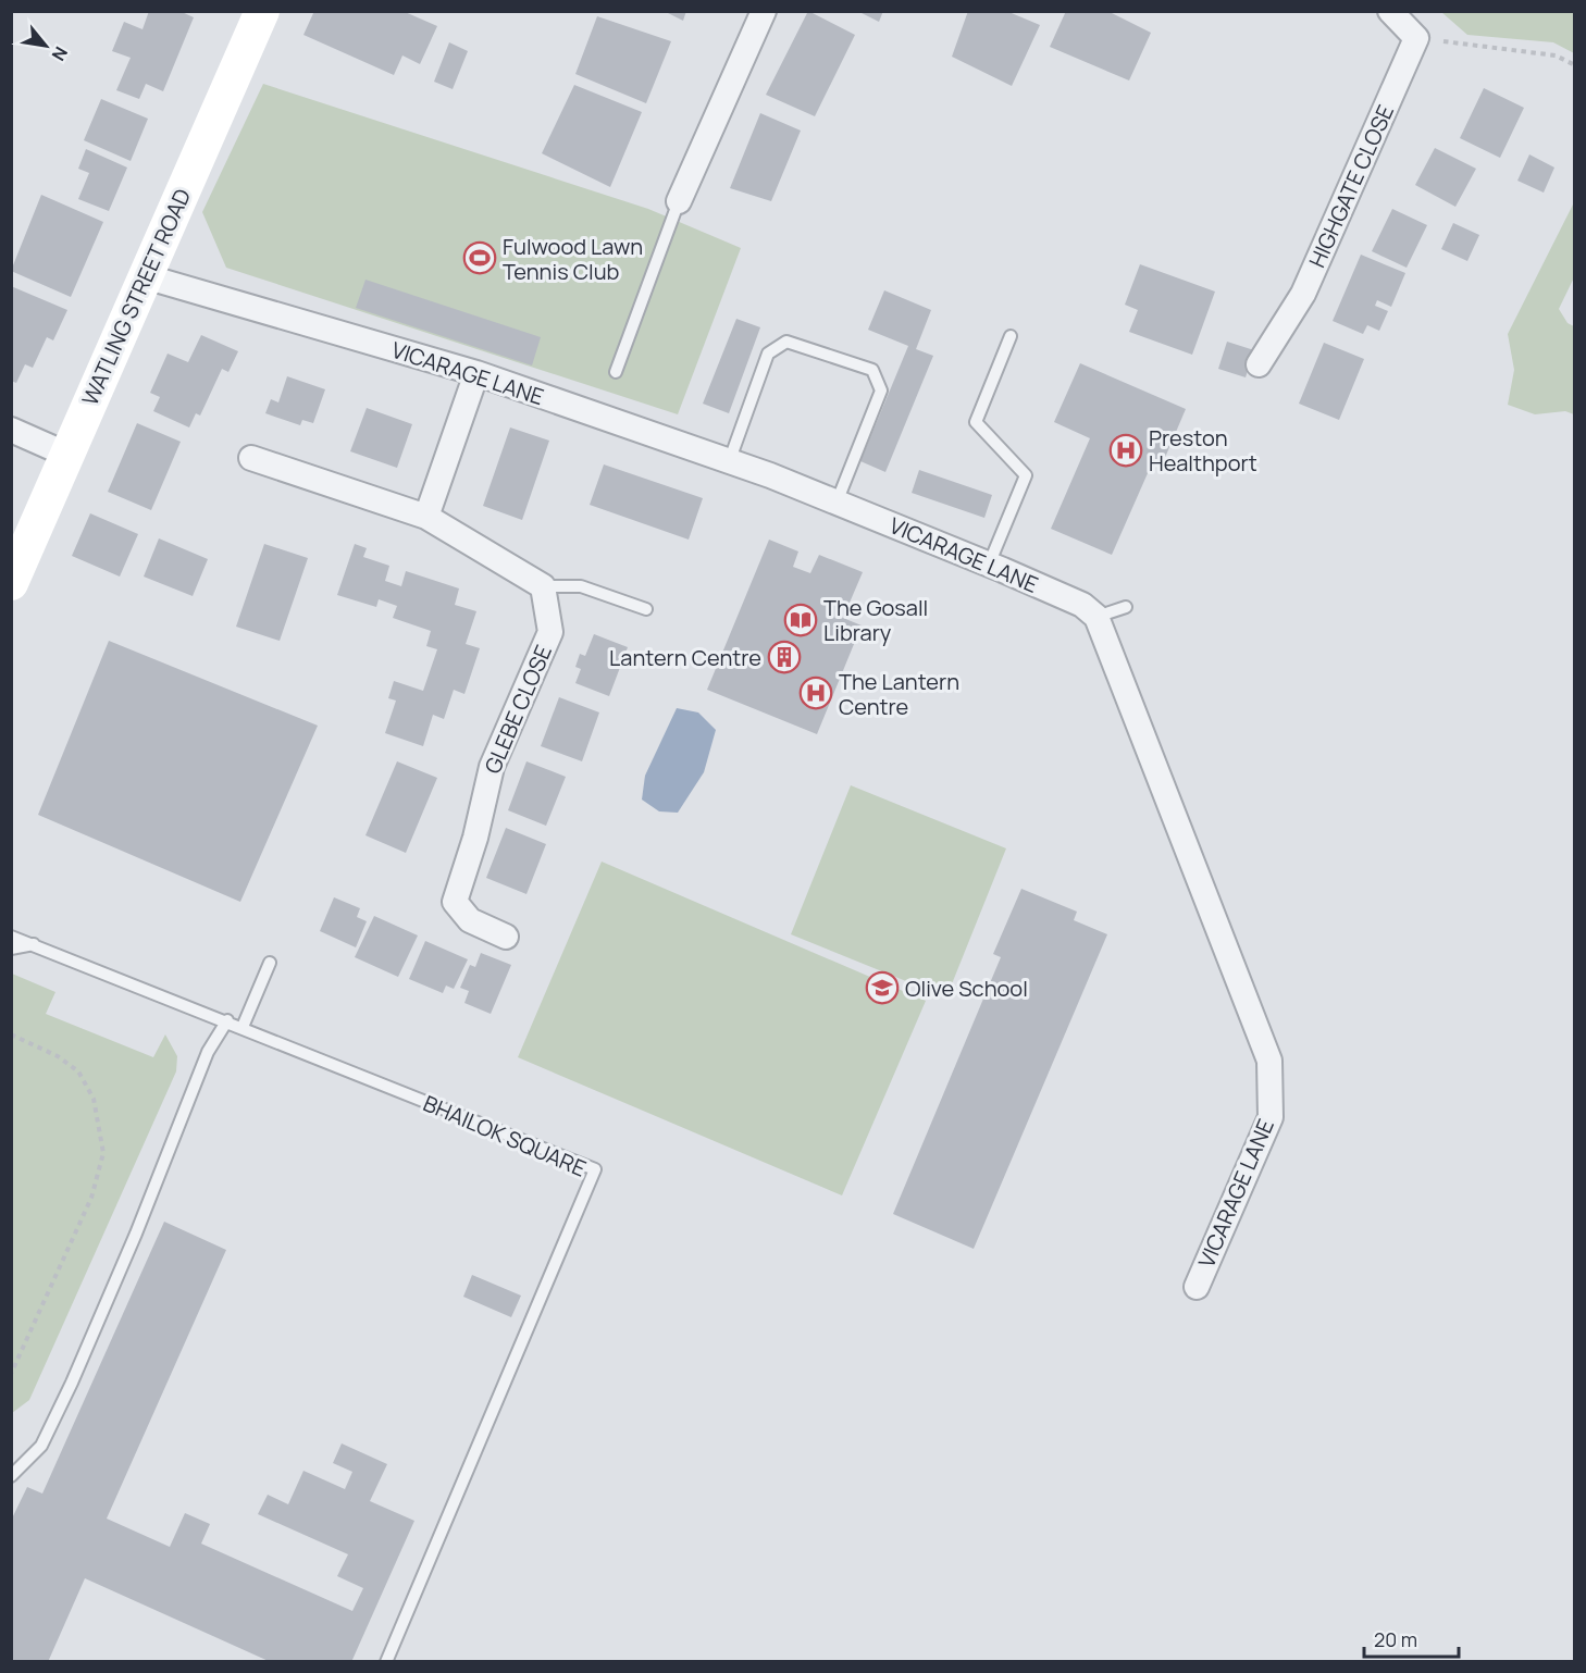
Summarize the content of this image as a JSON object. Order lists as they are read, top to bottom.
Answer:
{
  "streets": {
    "main road": ["WATLING STREET ROAD"],
    "street": ["HIGHGATE CLOSE", "VICARAGE LANE", "GLEBE CLOSE"],
    "lane": ["BHAILOK SQUARE"]
  },
  "crossings": [
    ["WATLING STREET ROAD", "VICARAGE LANE"]
  ],
  "places": {
    "sports": ["Fulwood Lawn Tennis Club"],
    "hospital": ["Preston Healthport", "The Lantern Centre"],
    "library": ["The Gosall Library"],
    "building": ["Lantern Centre"],
    "school or university": ["Olive School"]
  },
  "scale_bar": "20 m",
  "north": "bottom right"
}
